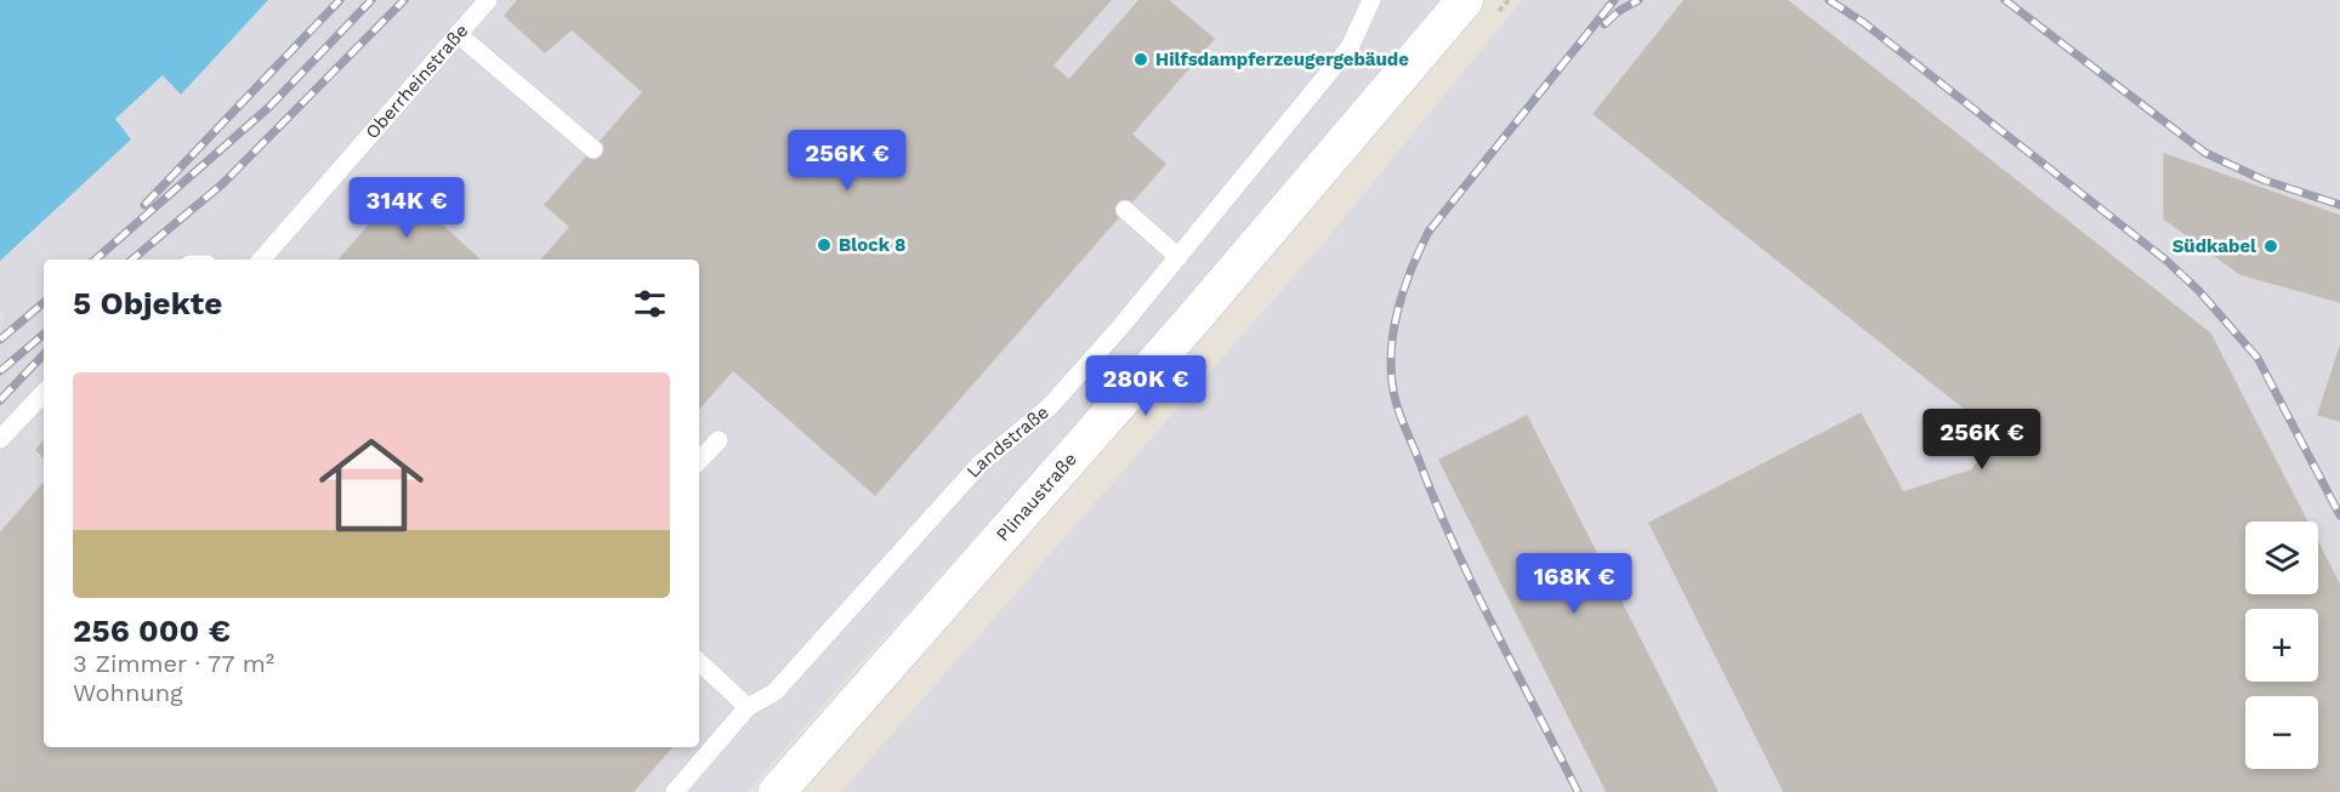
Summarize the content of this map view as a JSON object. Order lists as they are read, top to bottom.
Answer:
{
  "streets": {
    "street": ["Plinaustraße"],
    "lane": ["Oberrheinstraße", "Landstraße"]
  },
  "places": ["Hilfsdampferzeugergebäude", "Block 8", "Südkabel"],
  "page": {
    "price": [
      "256K €",
      "314K €",
      "280K €",
      "256K €",
      "168K €"
    ],
    "heading": "5 Objekte",
    "list": [
      {
        "name": "256 000 €",
        "note": "3 Zimmer · 77 m² · Wohnung"
      }
    ],
    "map_buttons": ["+", "−"]
  }
}
